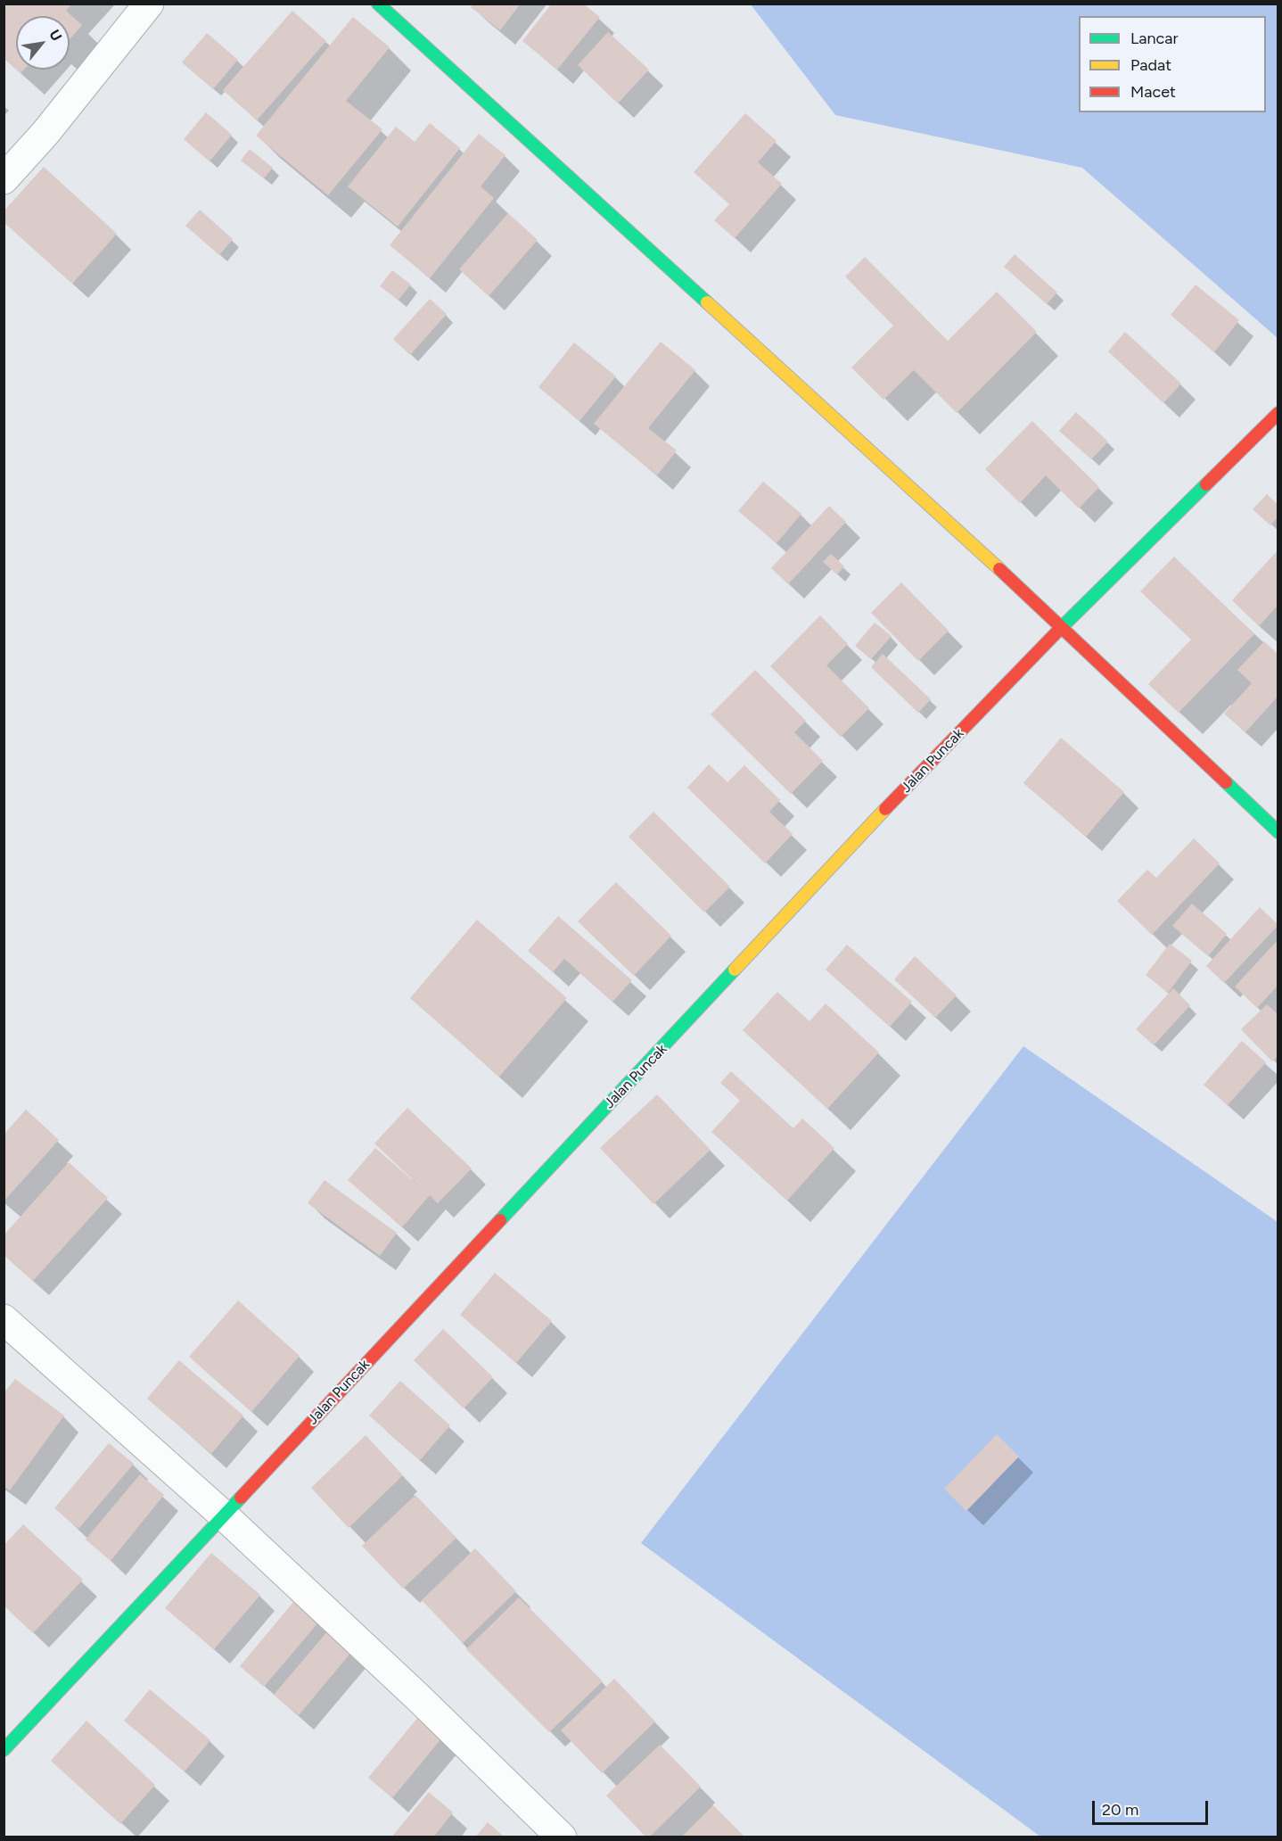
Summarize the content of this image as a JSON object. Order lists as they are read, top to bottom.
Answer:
{
  "streets": {
    "street": ["Jalan Puncak"]
  },
  "legend": ["Lancar", "Padat", "Macet"],
  "scale_bar": "20 m",
  "north": "top right"
}
